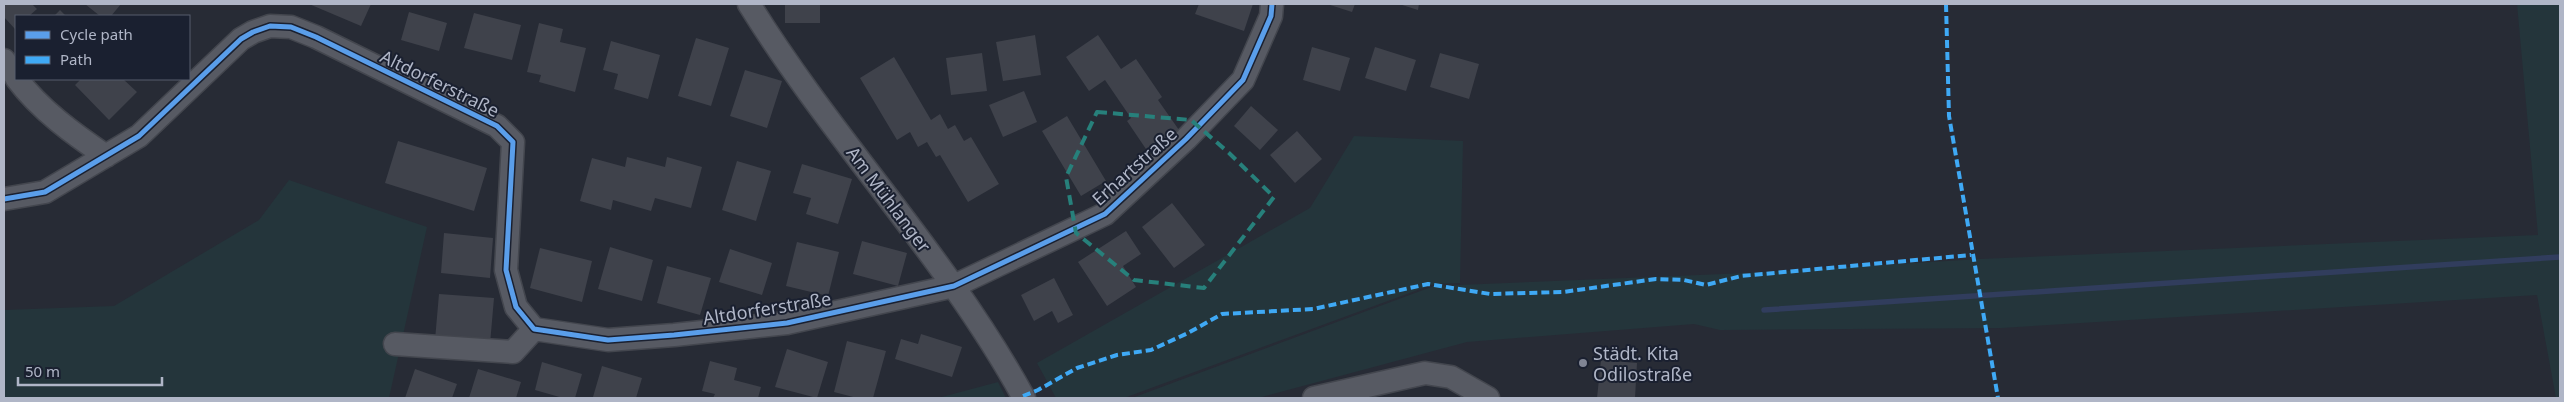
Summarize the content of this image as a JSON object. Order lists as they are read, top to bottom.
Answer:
{
  "streets": {
    "street": ["Altdorferstraße", "Erhartstraße", "Am Mühlanger"]
  },
  "crossings": [
    ["Altdorferstraße", "Erhartstraße"],
    ["Altdorferstraße", "Am Mühlanger"],
    ["Erhartstraße", "Am Mühlanger"]
  ],
  "places": ["Städt. Kita Odilostraße"],
  "legend": ["Cycle path", "Path"],
  "scale_bar": "50 m"
}
